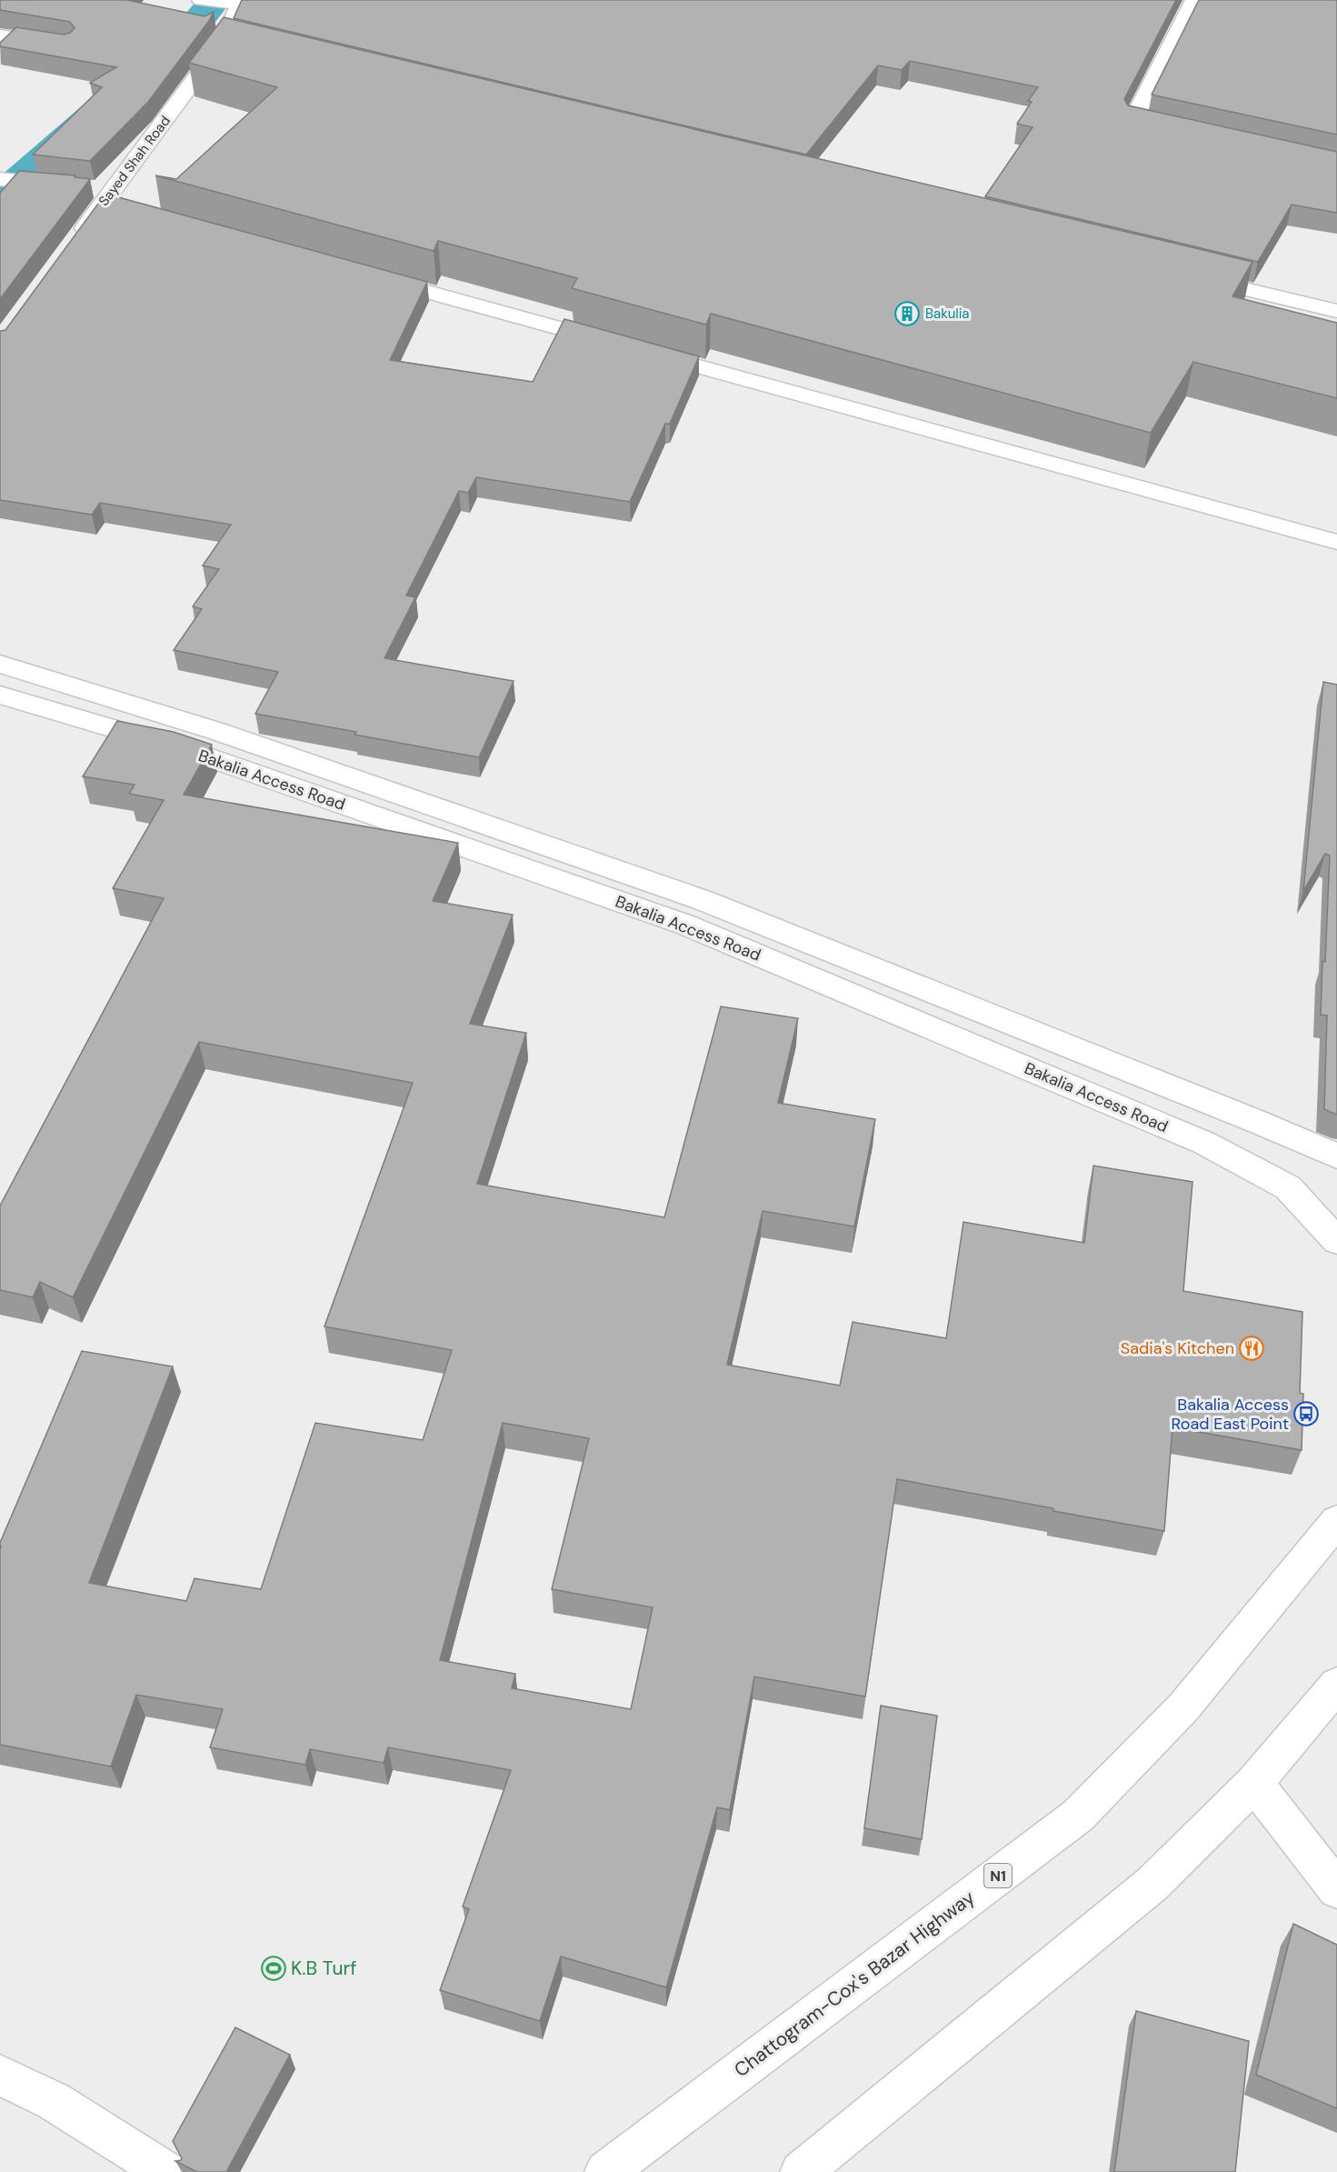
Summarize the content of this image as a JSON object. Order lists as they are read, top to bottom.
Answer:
{
  "streets": {
    "main road": [
      "Sayed Shah Road",
      "Bakalia Access Road",
      "N1",
      "Chattogram-Cox's Bazar Highway"
    ]
  },
  "places": {
    "building": ["Bakulia"],
    "restaurant": ["Sadia's Kitchen"],
    "bus stop": ["Bakalia Access Road East Point"],
    "sports": ["K.B Turf"]
  }
}
